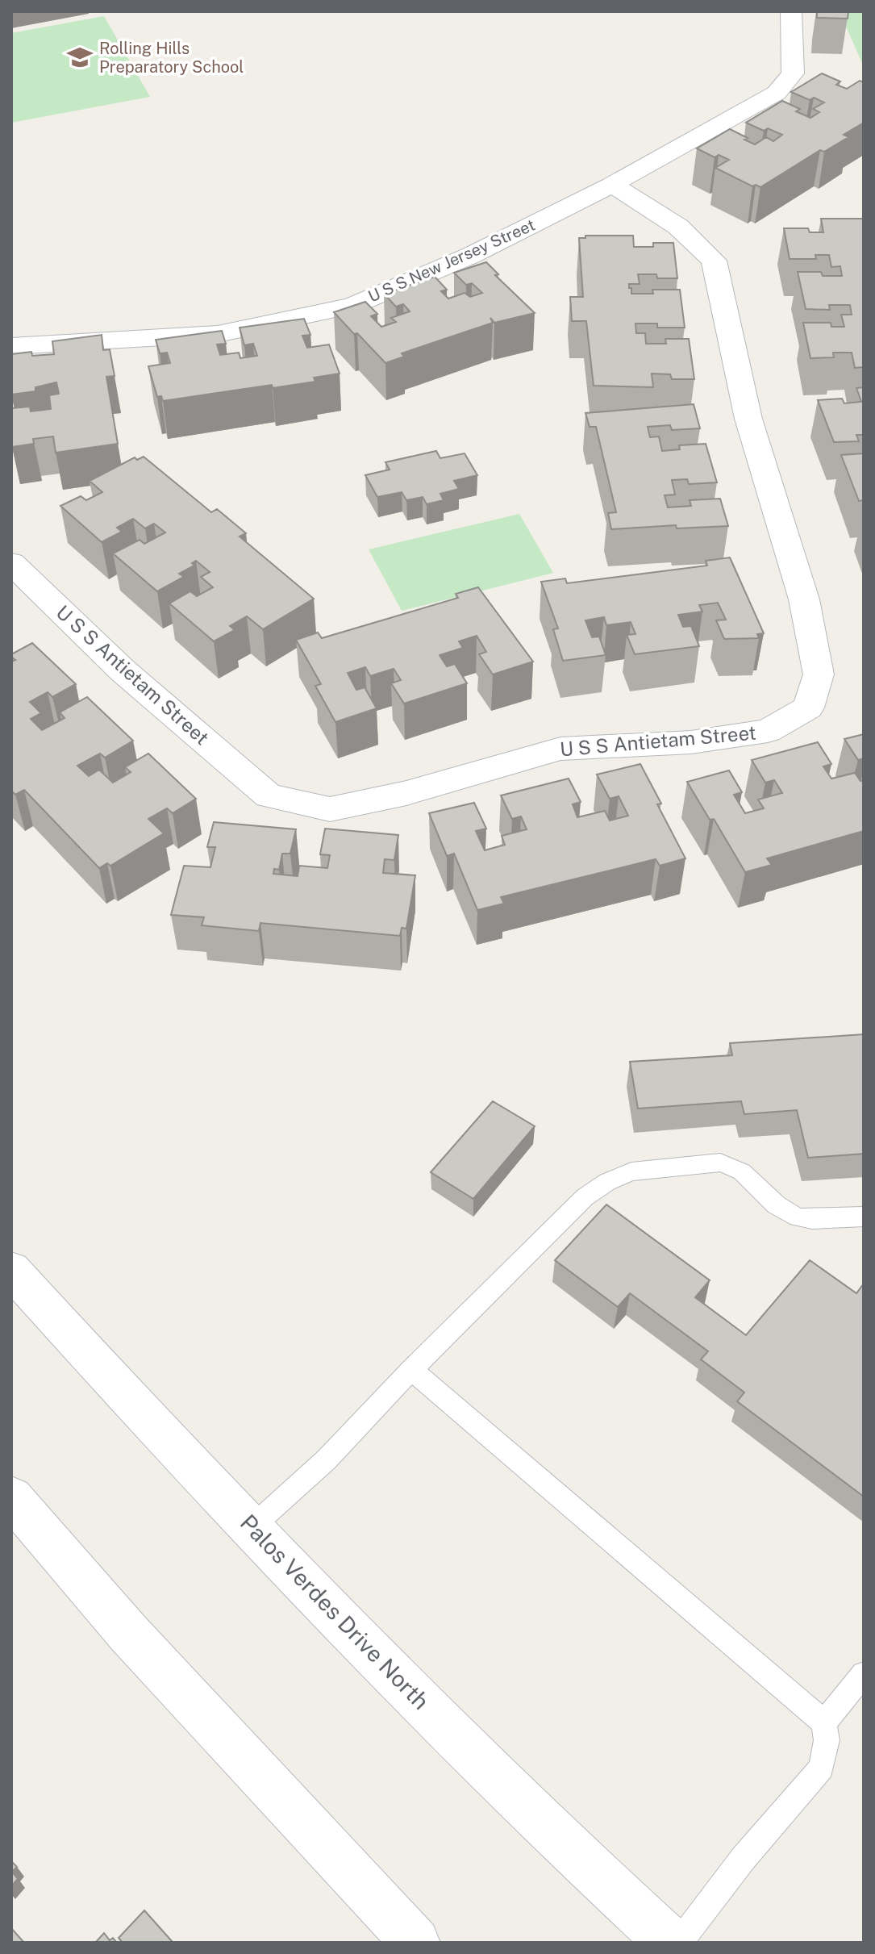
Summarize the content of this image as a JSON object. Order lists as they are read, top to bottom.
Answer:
{
  "streets": {
    "street": ["U S S New Jersey Street", "U S S Antietam Street", "Palos Verdes Drive North"]
  },
  "crossings": [
    ["U S S New Jersey Street", "U S S Antietam Street"]
  ],
  "places": {
    "school or university": ["Rolling Hills Preparatory School"]
  }
}
